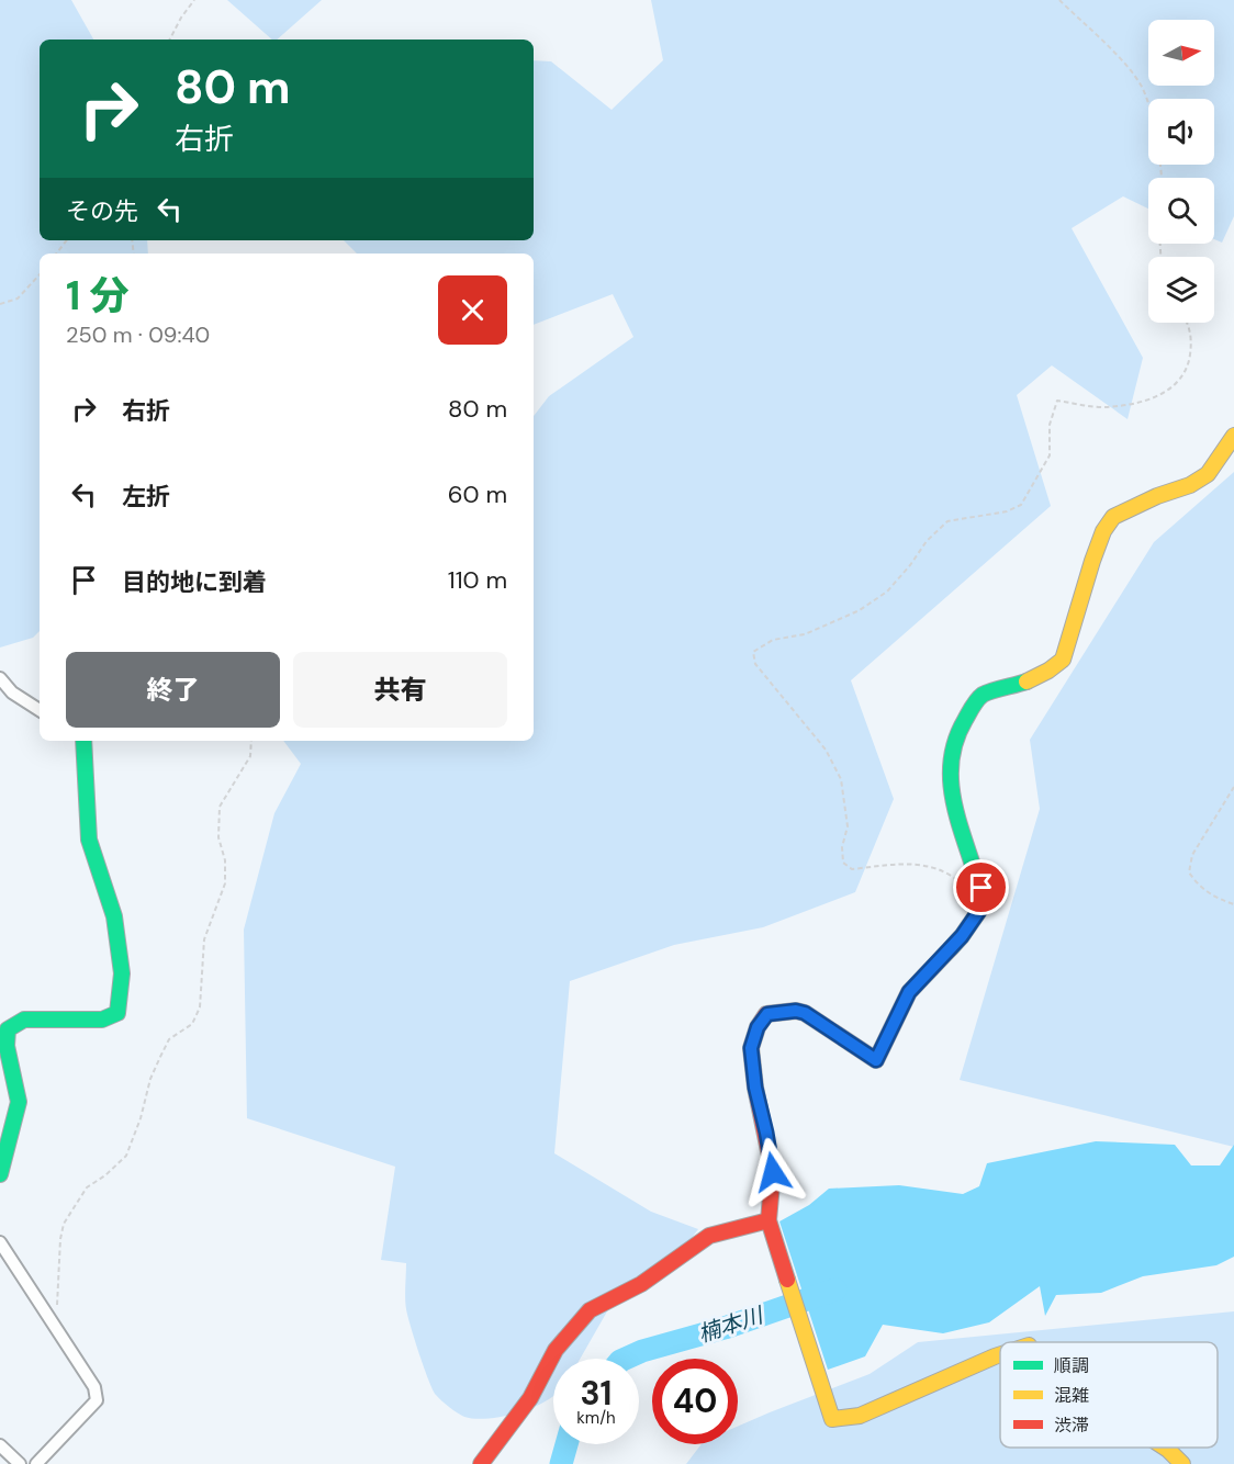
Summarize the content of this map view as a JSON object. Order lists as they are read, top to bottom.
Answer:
{
  "water": ["楠本川"],
  "legend": ["順調", "混雑", "渋滞"],
  "north": "right",
  "page": {
    "turn": ["80 m", "右折"],
    "then": "その先",
    "heading": ["1 分", "250 m · 09:40"],
    "list": [
      {
        "name": "右折",
        "value": "80 m"
      },
      {
        "name": "左折",
        "value": "60 m"
      },
      {
        "name": "目的地に到着",
        "value": "110 m"
      }
    ],
    "buttons": ["終了", "共有"],
    "speed": "31 km/h",
    "limit": "40"
  }
}
